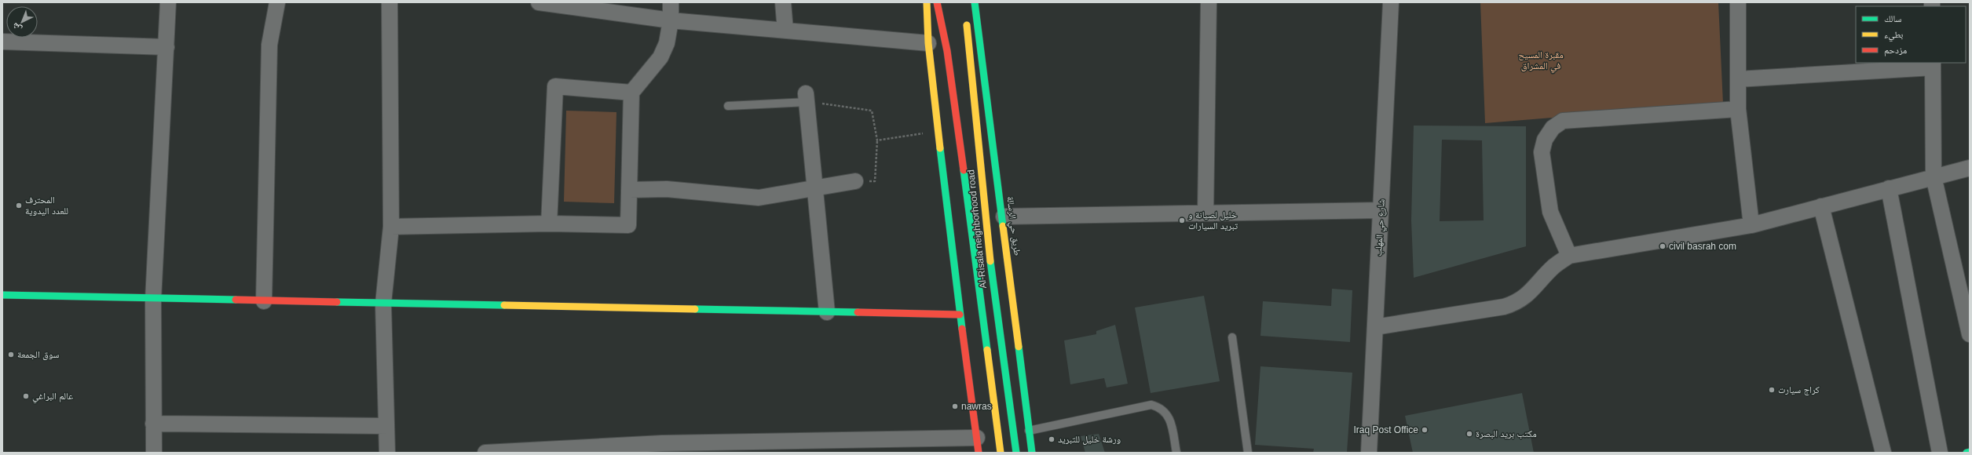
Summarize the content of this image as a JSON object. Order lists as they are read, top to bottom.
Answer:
{
  "streets": {
    "main road": ["طريق حي الرسالة", "Al-Risala neighborhood road"],
    "street": ["شارع حي المهلب"]
  },
  "parks": ["مقبرة المسيح في المشراق"],
  "places": [
    "المحترف للعدد اليدوية",
    "خليل لصيانة و تبريد السيارات",
    "civil basrah com",
    "سوق الجمعة",
    "كراج سيارت",
    "عالم البراغي",
    "nawras",
    "Iraq Post Office",
    "مكتب بريد البصرة",
    "ورشة خليل للتبريد"
  ],
  "legend": ["سالك", "بطيء", "مزدحم"],
  "north": "bottom left"
}
